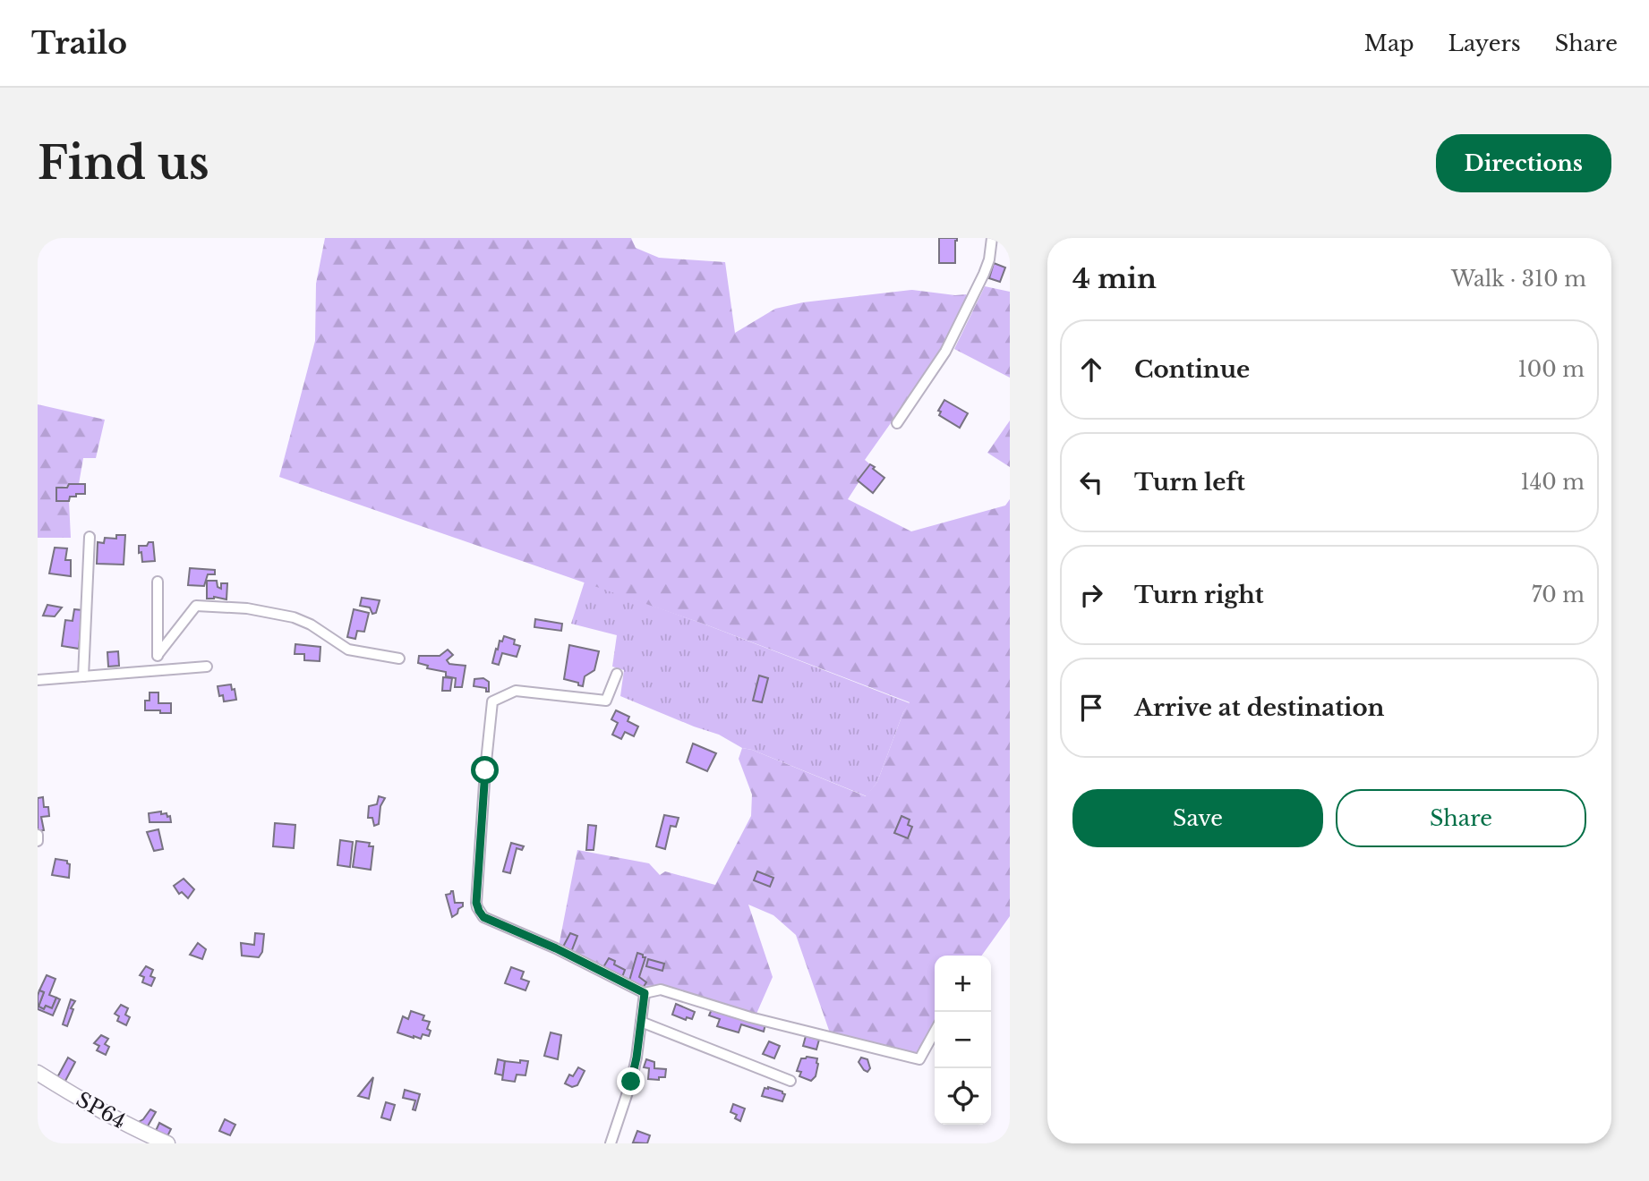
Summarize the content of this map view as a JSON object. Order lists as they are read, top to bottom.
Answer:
{
  "streets": {
    "street": ["SP64"]
  },
  "page": {
    "header": "Trailo",
    "nav": ["Map", "Layers", "Share"],
    "buttons": [
      "Directions",
      ["Save", "Share"]
    ],
    "title": "Find us",
    "heading": ["4 min", "Walk · 310 m"],
    "list": [
      ["Continue", "100 m"],
      ["Turn left", "140 m"],
      ["Turn right", "70 m"],
      "Arrive at destination"
    ],
    "map_buttons": ["+", "−"]
  }
}
